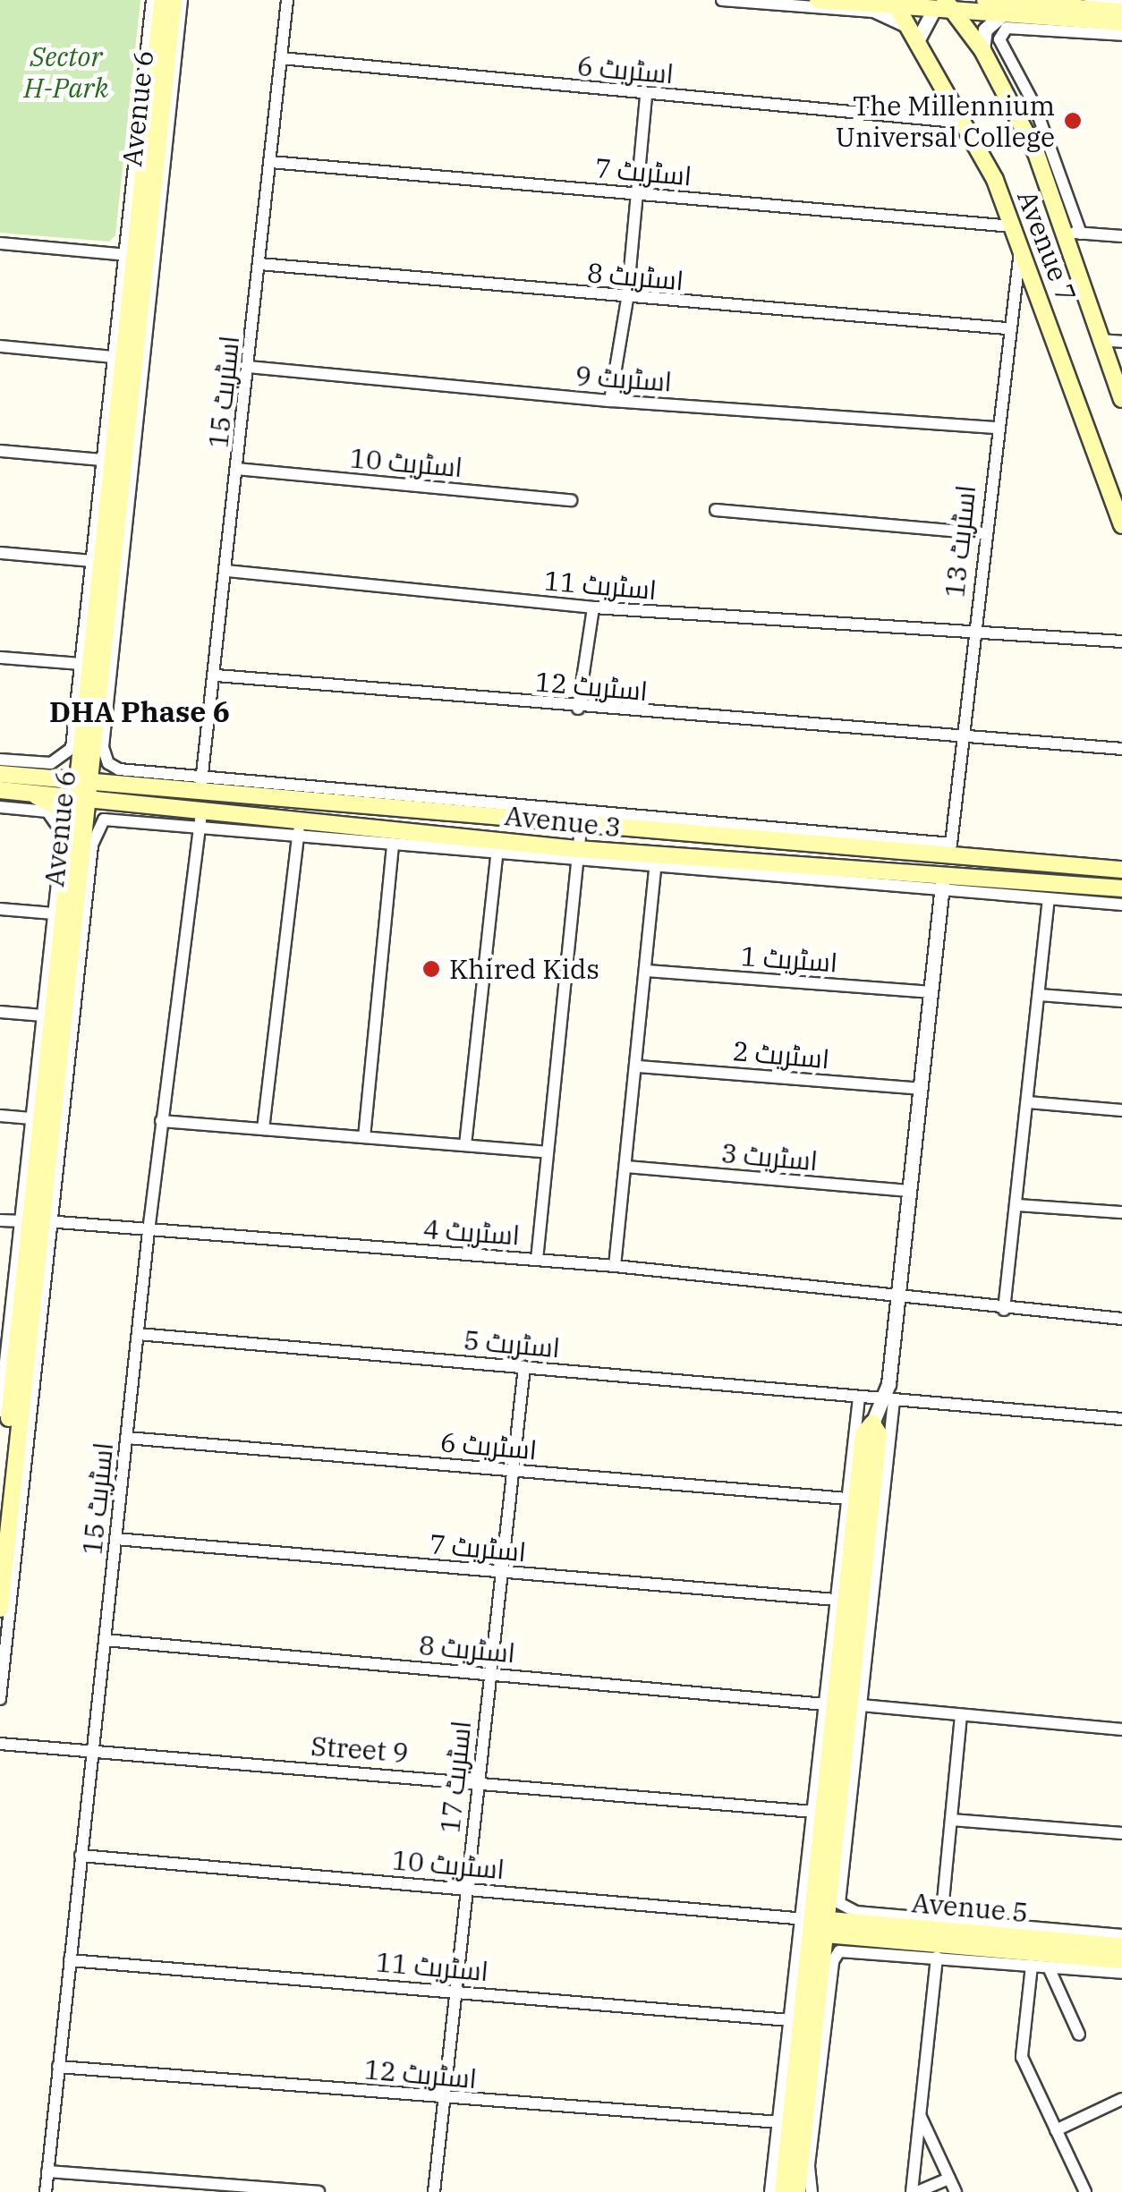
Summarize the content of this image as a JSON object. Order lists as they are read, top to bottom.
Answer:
{
  "streets": {
    "main road": [
      "Avenue 6",
      "Avenue 7",
      "Avenue 3",
      "Avenue 5"
    ],
    "street": [
      "اسٹریٹ 6",
      "اسٹریٹ 7",
      "اسٹریٹ 8",
      "اسٹریٹ 9",
      "اسٹریٹ 15",
      "اسٹریٹ 10",
      "اسٹریٹ 13",
      "اسٹریٹ 11",
      "اسٹریٹ 12",
      "اسٹریٹ 1",
      "اسٹریٹ 2",
      "اسٹریٹ 3",
      "اسٹریٹ 4",
      "اسٹریٹ 5",
      "Street 9",
      "اسٹریٹ 17"
    ]
  },
  "crossings": [
    ["اسٹریٹ 6", "Avenue 7"],
    ["اسٹریٹ 6", "اسٹریٹ 15"],
    ["اسٹریٹ 6", "اسٹریٹ 17"],
    ["Avenue 6", "Avenue 3"],
    ["Avenue 6", "اسٹریٹ 4"],
    ["اسٹریٹ 7", "Avenue 7"],
    ["اسٹریٹ 7", "اسٹریٹ 15"],
    ["اسٹریٹ 7", "اسٹریٹ 17"],
    ["Avenue 7", "اسٹریٹ 13"],
    ["اسٹریٹ 8", "اسٹریٹ 15"],
    ["اسٹریٹ 8", "اسٹریٹ 13"],
    ["اسٹریٹ 8", "اسٹریٹ 17"],
    ["اسٹریٹ 9", "اسٹریٹ 15"],
    ["اسٹریٹ 9", "اسٹریٹ 13"],
    ["اسٹریٹ 15", "اسٹریٹ 10"],
    ["اسٹریٹ 15", "اسٹریٹ 13"],
    ["اسٹریٹ 15", "اسٹریٹ 11"],
    ["اسٹریٹ 15", "اسٹریٹ 12"],
    ["اسٹریٹ 15", "Avenue 3"],
    ["اسٹریٹ 15", "اسٹریٹ 4"],
    ["اسٹریٹ 15", "اسٹریٹ 5"],
    ["اسٹریٹ 15", "Street 9"],
    ["اسٹریٹ 10", "اسٹریٹ 17"],
    ["اسٹریٹ 10", "Avenue 5"],
    ["اسٹریٹ 13", "اسٹریٹ 11"],
    ["اسٹریٹ 13", "اسٹریٹ 12"],
    ["اسٹریٹ 13", "Avenue 3"],
    ["اسٹریٹ 11", "اسٹریٹ 17"],
    ["اسٹریٹ 12", "اسٹریٹ 17"],
    ["اسٹریٹ 5", "اسٹریٹ 17"],
    ["Street 9", "اسٹریٹ 17"]
  ],
  "districts": ["DHA Phase 6"],
  "parks": ["Sector H-Park"],
  "places": ["The Millennium Universal College", "Khired Kids"]
}
